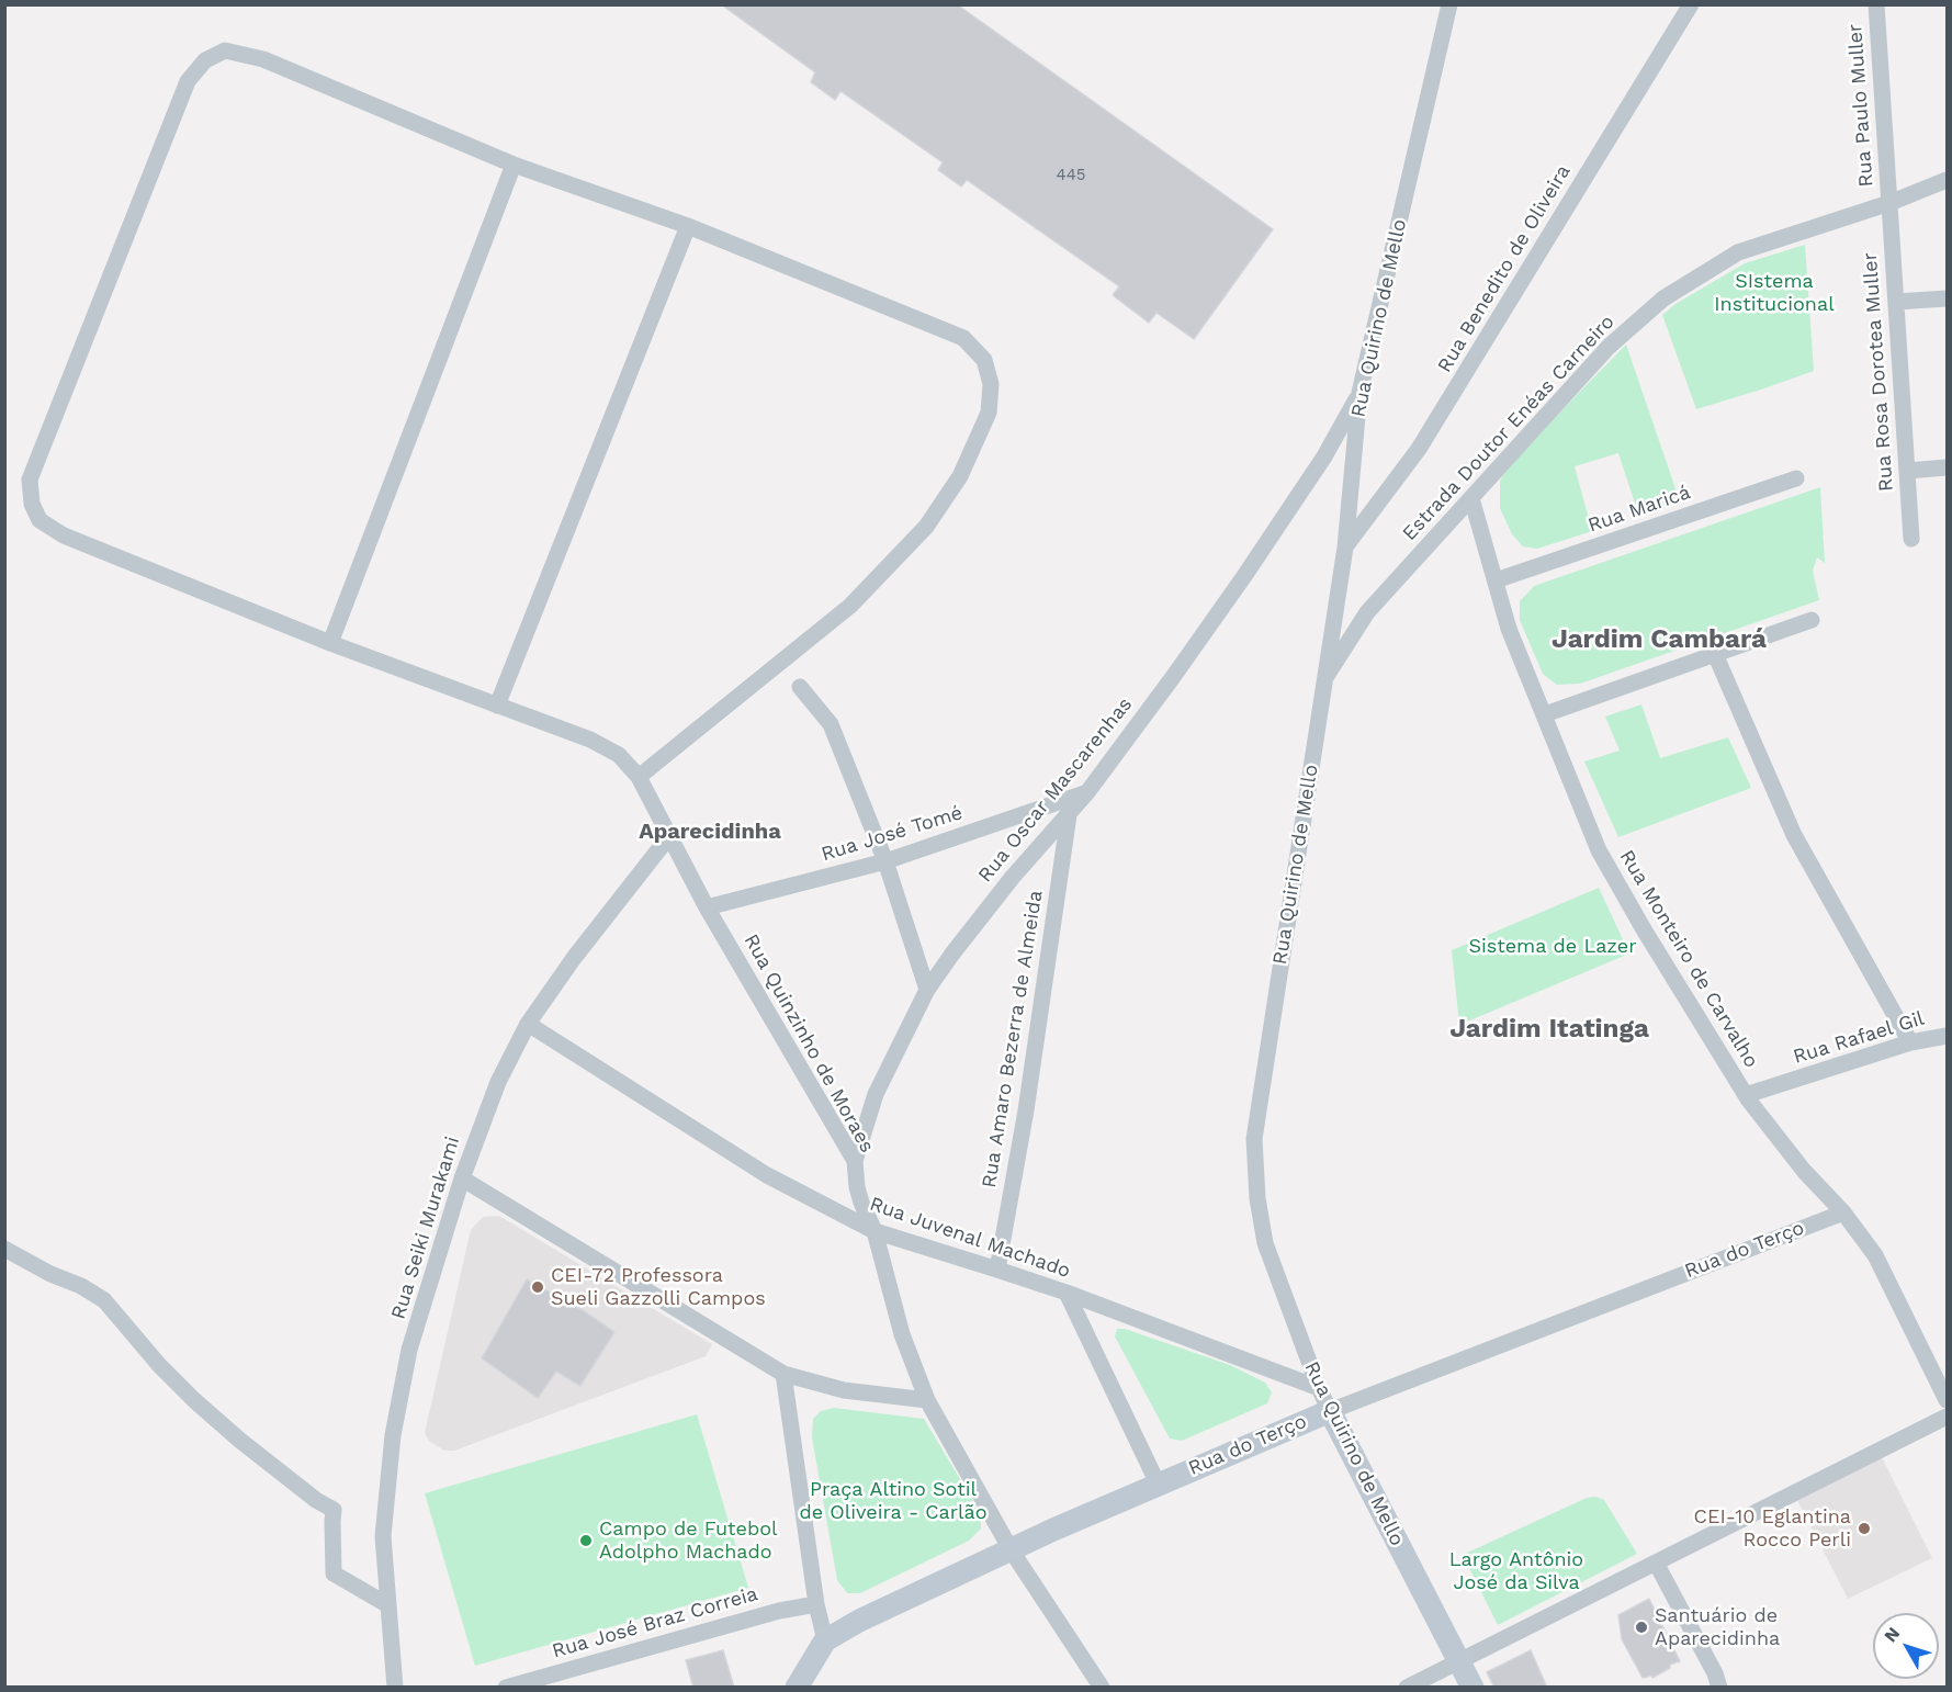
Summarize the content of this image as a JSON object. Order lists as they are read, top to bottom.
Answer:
{
  "streets": {
    "street": [
      "Rua Paulo Muller",
      "Rua Benedito de Oliveira",
      "Rua Quirino de Mello",
      "Rua Rosa Dorotea Muller",
      "Estrada Doutor Enéas Carneiro",
      "Rua Maricá",
      "Rua Oscar Mascarenhas",
      "Rua José Tomé",
      "Rua Monteiro de Carvalho",
      "Rua Rafael Gil",
      "Rua Amaro Bezerra de Almeida",
      "Rua Quinzinho de Moraes",
      "Rua Seiki Murakami",
      "Rua Juvenal Machado",
      "Rua do Terço",
      "Rua José Braz Correia"
    ]
  },
  "crossings": [
    ["Rua Paulo Muller", "Rua Rosa Dorotea Muller"],
    ["Rua Paulo Muller", "Estrada Doutor Enéas Carneiro"],
    ["Rua Benedito de Oliveira", "Rua Quirino de Mello"],
    ["Rua Quirino de Mello", "Estrada Doutor Enéas Carneiro"],
    ["Rua Quirino de Mello", "Rua Oscar Mascarenhas"],
    ["Rua Quirino de Mello", "Rua Juvenal Machado"],
    ["Rua Quirino de Mello", "Rua do Terço"],
    ["Rua Rosa Dorotea Muller", "Estrada Doutor Enéas Carneiro"],
    ["Estrada Doutor Enéas Carneiro", "Rua Monteiro de Carvalho"],
    ["Rua Maricá", "Rua Monteiro de Carvalho"],
    ["Rua Oscar Mascarenhas", "Rua José Tomé"],
    ["Rua Oscar Mascarenhas", "Rua Amaro Bezerra de Almeida"],
    ["Rua Oscar Mascarenhas", "Rua Quinzinho de Moraes"],
    ["Rua José Tomé", "Rua Quinzinho de Moraes"],
    ["Rua Monteiro de Carvalho", "Rua Rafael Gil"],
    ["Rua Monteiro de Carvalho", "Rua do Terço"],
    ["Rua Amaro Bezerra de Almeida", "Rua Juvenal Machado"],
    ["Rua Quinzinho de Moraes", "Rua Seiki Murakami"],
    ["Rua Quinzinho de Moraes", "Rua Juvenal Machado"],
    ["Rua Quinzinho de Moraes", "Rua do Terço"],
    ["Rua Seiki Murakami", "Rua Juvenal Machado"]
  ],
  "districts": ["Jardim Cambará", "Aparecidinha", "Jardim Itatinga"],
  "parks": [
    "SIstema Institucional",
    "Sistema de Lazer",
    "Praça Altino Sotil de Oliveira - Carlão",
    "Largo Antônio José da Silva"
  ],
  "places": [
    "CEI-72 Professora Sueli Gazzolli Campos",
    "CEI-10 Eglantina Rocco Perli",
    "Campo de Futebol Adolpho Machado",
    "Santuário de Aparecidinha"
  ],
  "house_numbers": ["445"],
  "north": "top left"
}
